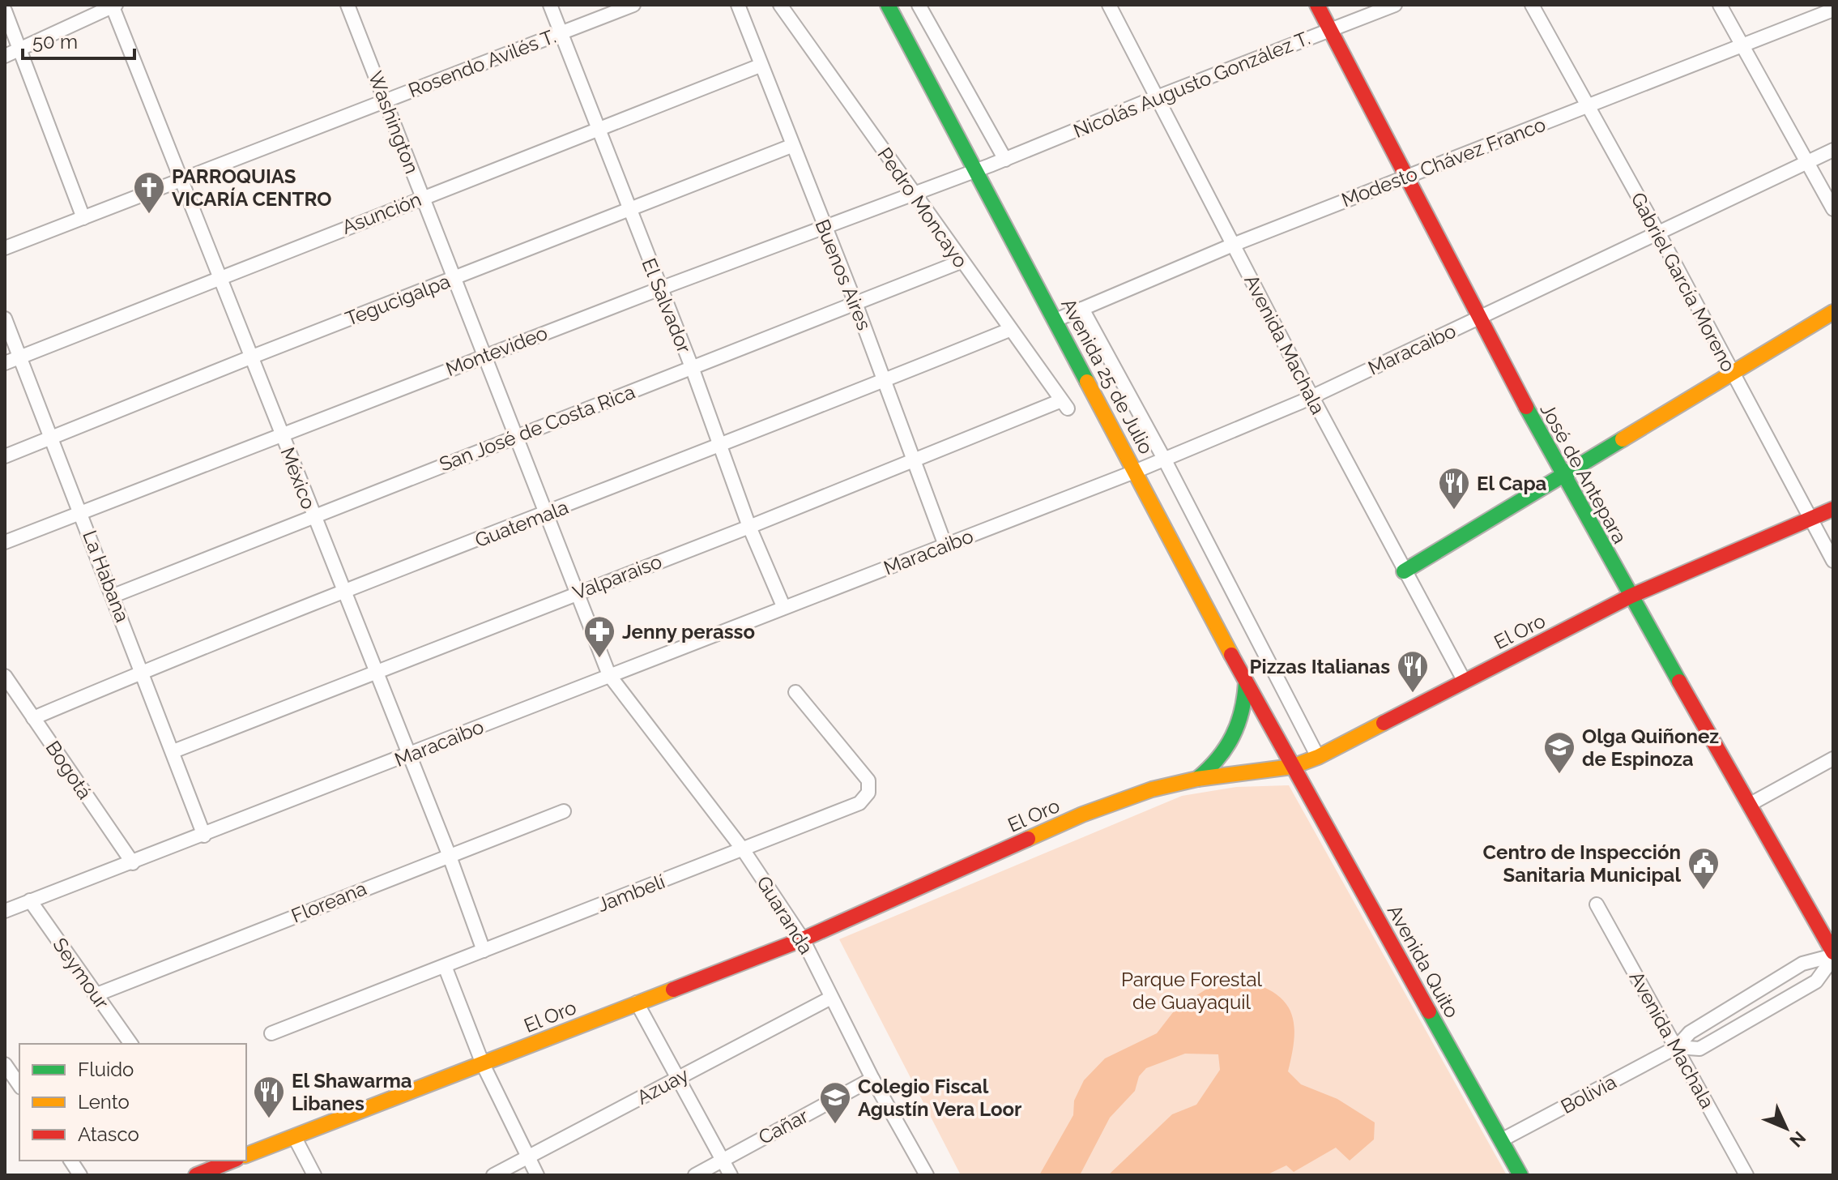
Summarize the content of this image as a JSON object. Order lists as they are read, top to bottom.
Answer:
{
  "streets": {
    "main road": [
      "Avenida 25 de Julio",
      "José de Antepara",
      "El Oro",
      "Avenida Quito"
    ],
    "street": [
      "Rosendo Avilés T.",
      "Nicolás Augusto González T.",
      "Washington",
      "Modesto Chávez Franco",
      "Pedro Moncayo",
      "Asunción",
      "Buenos Aires",
      "Gabriel García Moreno",
      "Tegucigalpa",
      "El Salvador",
      "Avenida Machala",
      "Maracaibo",
      "Montevideo",
      "San José de Costa Rica",
      "México",
      "Guatemala",
      "La Habana",
      "Valparaiso",
      "Bogotá",
      "Jambelí",
      "Floreana",
      "Guaranda",
      "Seymour",
      "Azuay",
      "Bolivia",
      "Cañar"
    ]
  },
  "crossings": [
    ["Rosendo Avilés T.", "Washington"],
    ["Rosendo Avilés T.", "El Salvador"],
    ["Rosendo Avilés T.", "México"],
    ["Nicolás Augusto González T.", "Avenida Machala"],
    ["Nicolás Augusto González T.", "Montevideo"],
    ["Nicolás Augusto González T.", "Avenida 25 de Julio"],
    ["Nicolás Augusto González T.", "José de Antepara"],
    ["Washington", "Asunción"],
    ["Washington", "Tegucigalpa"],
    ["Washington", "Maracaibo"],
    ["Washington", "Montevideo"],
    ["Washington", "San José de Costa Rica"],
    ["Washington", "Guatemala"],
    ["Washington", "Valparaiso"],
    ["Washington", "Guaranda"],
    ["Modesto Chávez Franco", "Gabriel García Moreno"],
    ["Modesto Chávez Franco", "Avenida Machala"],
    ["Modesto Chávez Franco", "Avenida 25 de Julio"],
    ["Modesto Chávez Franco", "José de Antepara"],
    ["Pedro Moncayo", "Montevideo"],
    ["Pedro Moncayo", "San José de Costa Rica"],
    ["Pedro Moncayo", "Guatemala"],
    ["Pedro Moncayo", "Valparaiso"],
    ["Asunción", "Buenos Aires"],
    ["Asunción", "El Salvador"],
    ["Asunción", "México"],
    ["Asunción", "La Habana"],
    ["Buenos Aires", "Tegucigalpa"],
    ["Buenos Aires", "Maracaibo"],
    ["Buenos Aires", "Montevideo"],
    ["Buenos Aires", "San José de Costa Rica"],
    ["Buenos Aires", "Guatemala"],
    ["Buenos Aires", "Valparaiso"],
    ["Gabriel García Moreno", "Maracaibo"],
    ["Gabriel García Moreno", "El Oro"],
    ["Tegucigalpa", "El Salvador"],
    ["Tegucigalpa", "México"],
    ["Tegucigalpa", "La Habana"],
    ["El Salvador", "Maracaibo"],
    ["El Salvador", "Montevideo"],
    ["El Salvador", "San José de Costa Rica"],
    ["El Salvador", "Guatemala"],
    ["El Salvador", "Valparaiso"],
    ["Avenida Machala", "Maracaibo"],
    ["Avenida Machala", "El Oro"],
    ["Avenida Machala", "Bolivia"],
    ["Maracaibo", "Avenida 25 de Julio"],
    ["Maracaibo", "José de Antepara"],
    ["Maracaibo", "México"],
    ["Maracaibo", "La Habana"],
    ["Maracaibo", "Bogotá"],
    ["Maracaibo", "Guaranda"],
    ["Maracaibo", "Seymour"],
    ["Montevideo", "Avenida 25 de Julio"],
    ["Montevideo", "México"],
    ["Montevideo", "La Habana"],
    ["Avenida 25 de Julio", "El Oro"],
    ["Avenida 25 de Julio", "Avenida Quito"],
    ["San José de Costa Rica", "México"],
    ["San José de Costa Rica", "La Habana"],
    ["José de Antepara", "El Oro"],
    ["José de Antepara", "Bolivia"],
    ["México", "Guatemala"],
    ["México", "Valparaiso"],
    ["México", "Jambelí"],
    ["México", "Floreana"],
    ["Guatemala", "La Habana"],
    ["Guatemala", "Bogotá"],
    ["La Habana", "Valparaiso"],
    ["El Oro", "Guaranda"],
    ["El Oro", "Avenida Quito"],
    ["Jambelí", "Guaranda"],
    ["Floreana", "Seymour"],
    ["Guaranda", "Azuay"],
    ["Guaranda", "Cañar"],
    ["Avenida Quito", "Bolivia"]
  ],
  "parks": ["Parque Forestal de Guayaquil"],
  "places": {
    "church": ["PARROQUIAS VICARÍA CENTRO"],
    "restaurant": ["El Capa", "Pizzas Italianas", "El Shawarma Libanes"],
    "pharmacy": ["Jenny perasso"],
    "school or university": ["Olga Quiñonez de Espinoza", "Colegio Fiscal Agustín Vera Loor"],
    "public building": ["Centro de Inspección Sanitaria Municipal"]
  },
  "legend": ["Fluido", "Lento", "Atasco"],
  "scale_bar": "50 m",
  "north": "bottom right"
}
